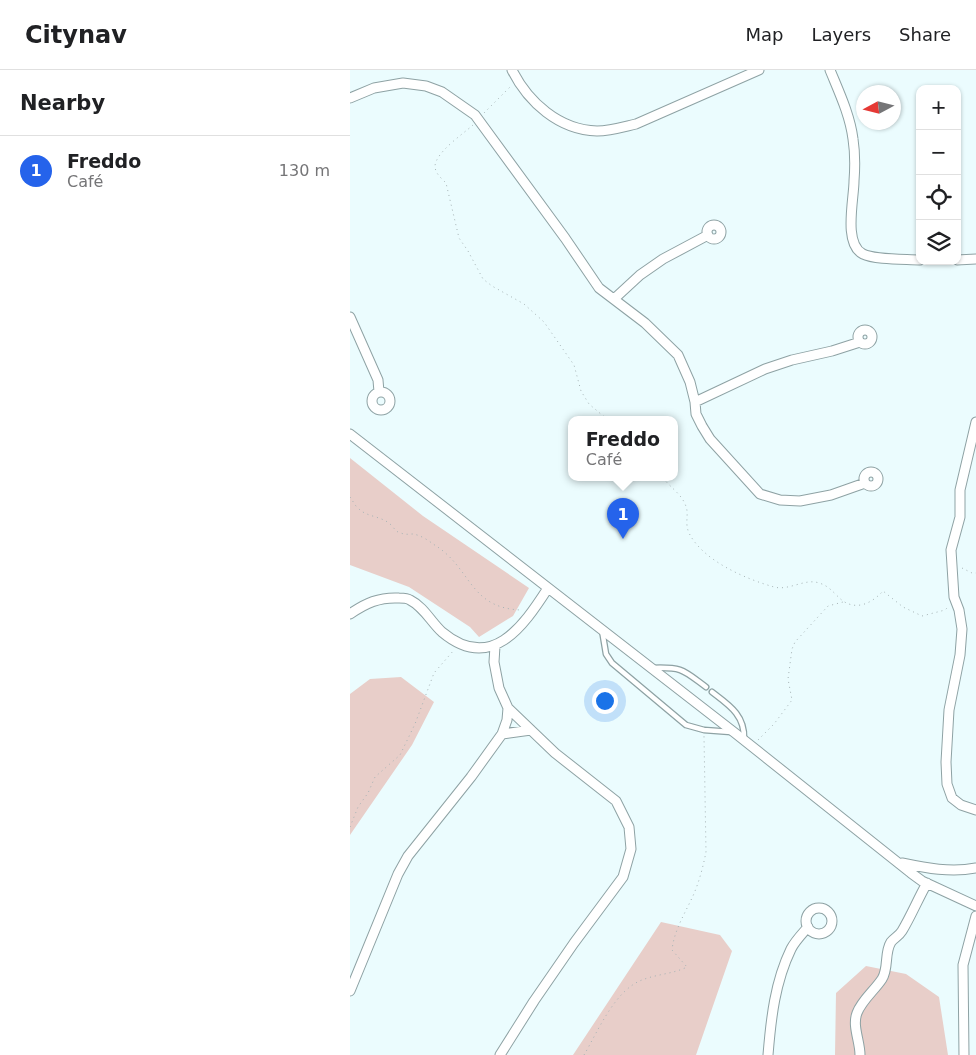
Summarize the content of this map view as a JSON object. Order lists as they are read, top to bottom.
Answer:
{
  "north": "left",
  "page": {
    "header": "Citynav",
    "nav": ["Map", "Layers", "Share"],
    "heading": "Nearby",
    "map_buttons": ["+", "−"],
    "list": [
      {
        "mark": "1",
        "name": "Freddo",
        "note": "Café",
        "value": "130 m"
      }
    ],
    "popup": ["Freddo", "Café"],
    "pins": "1"
  }
}
